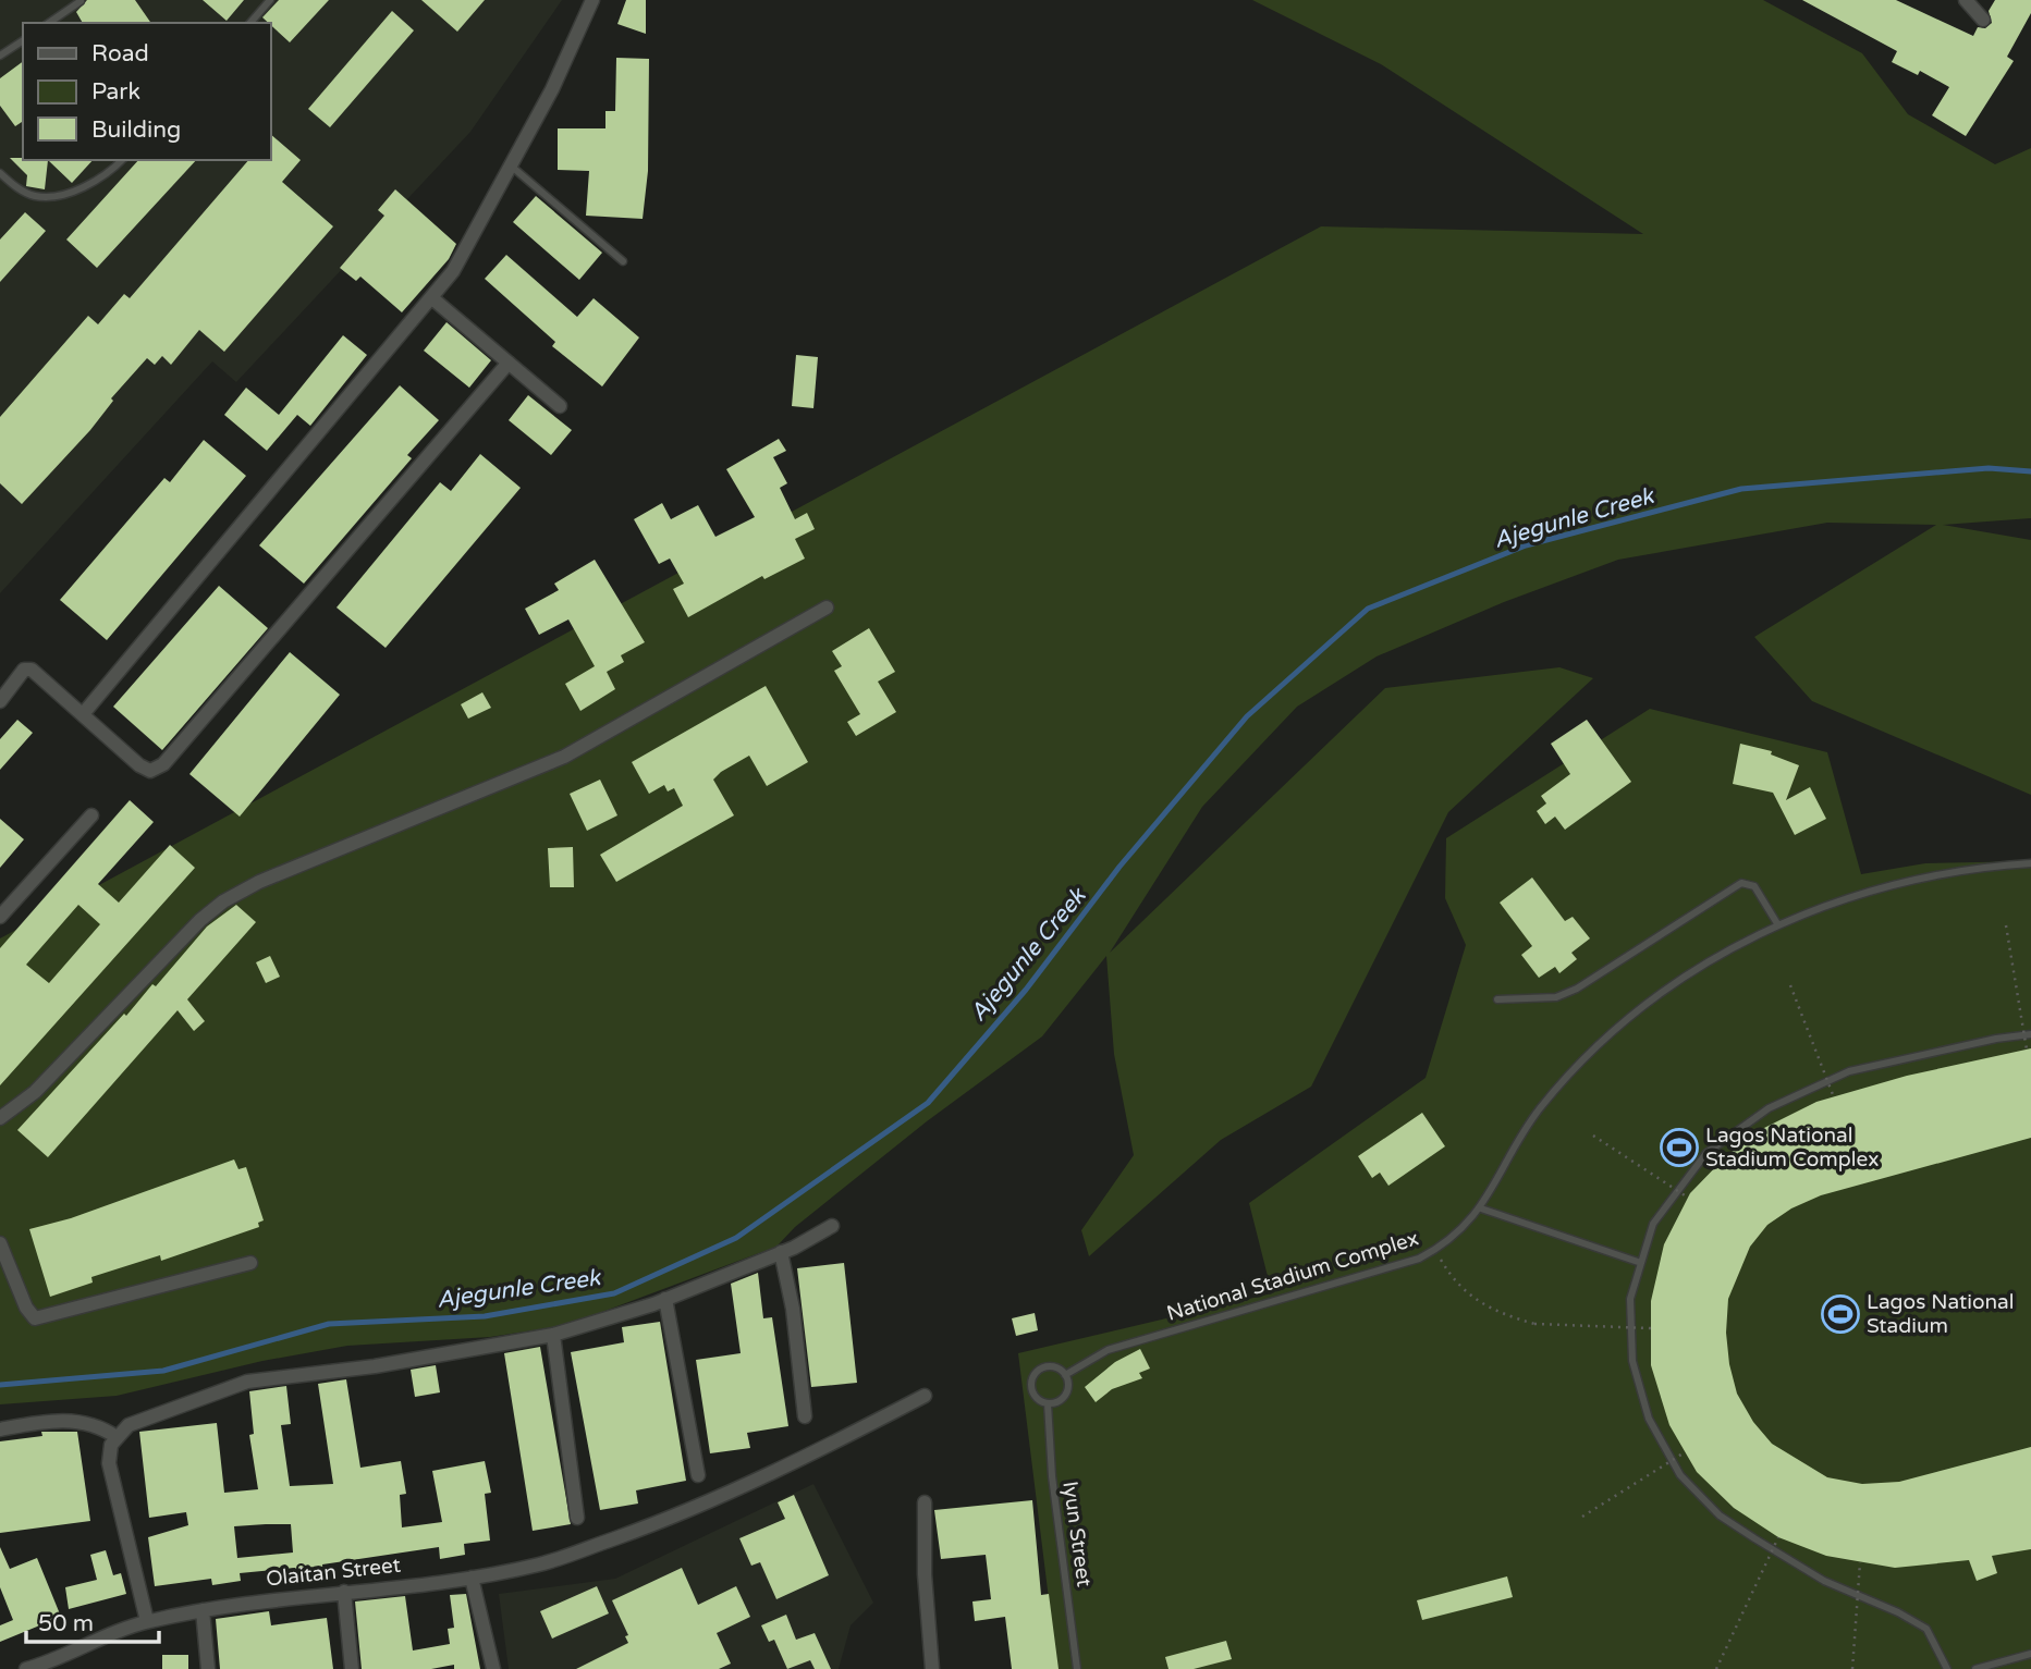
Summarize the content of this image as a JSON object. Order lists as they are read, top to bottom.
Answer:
{
  "streets": {
    "street": ["Olaitan Street"],
    "lane": ["National Stadium Complex", "Iyun Street"]
  },
  "crossings": [
    ["National Stadium Complex", "Iyun Street"]
  ],
  "water": ["Ajegunle Creek"],
  "places": {
    "sports": ["Lagos National Stadium Complex", "Lagos National Stadium"]
  },
  "legend": ["Road", "Park", "Building"],
  "scale_bar": "50 m"
}
